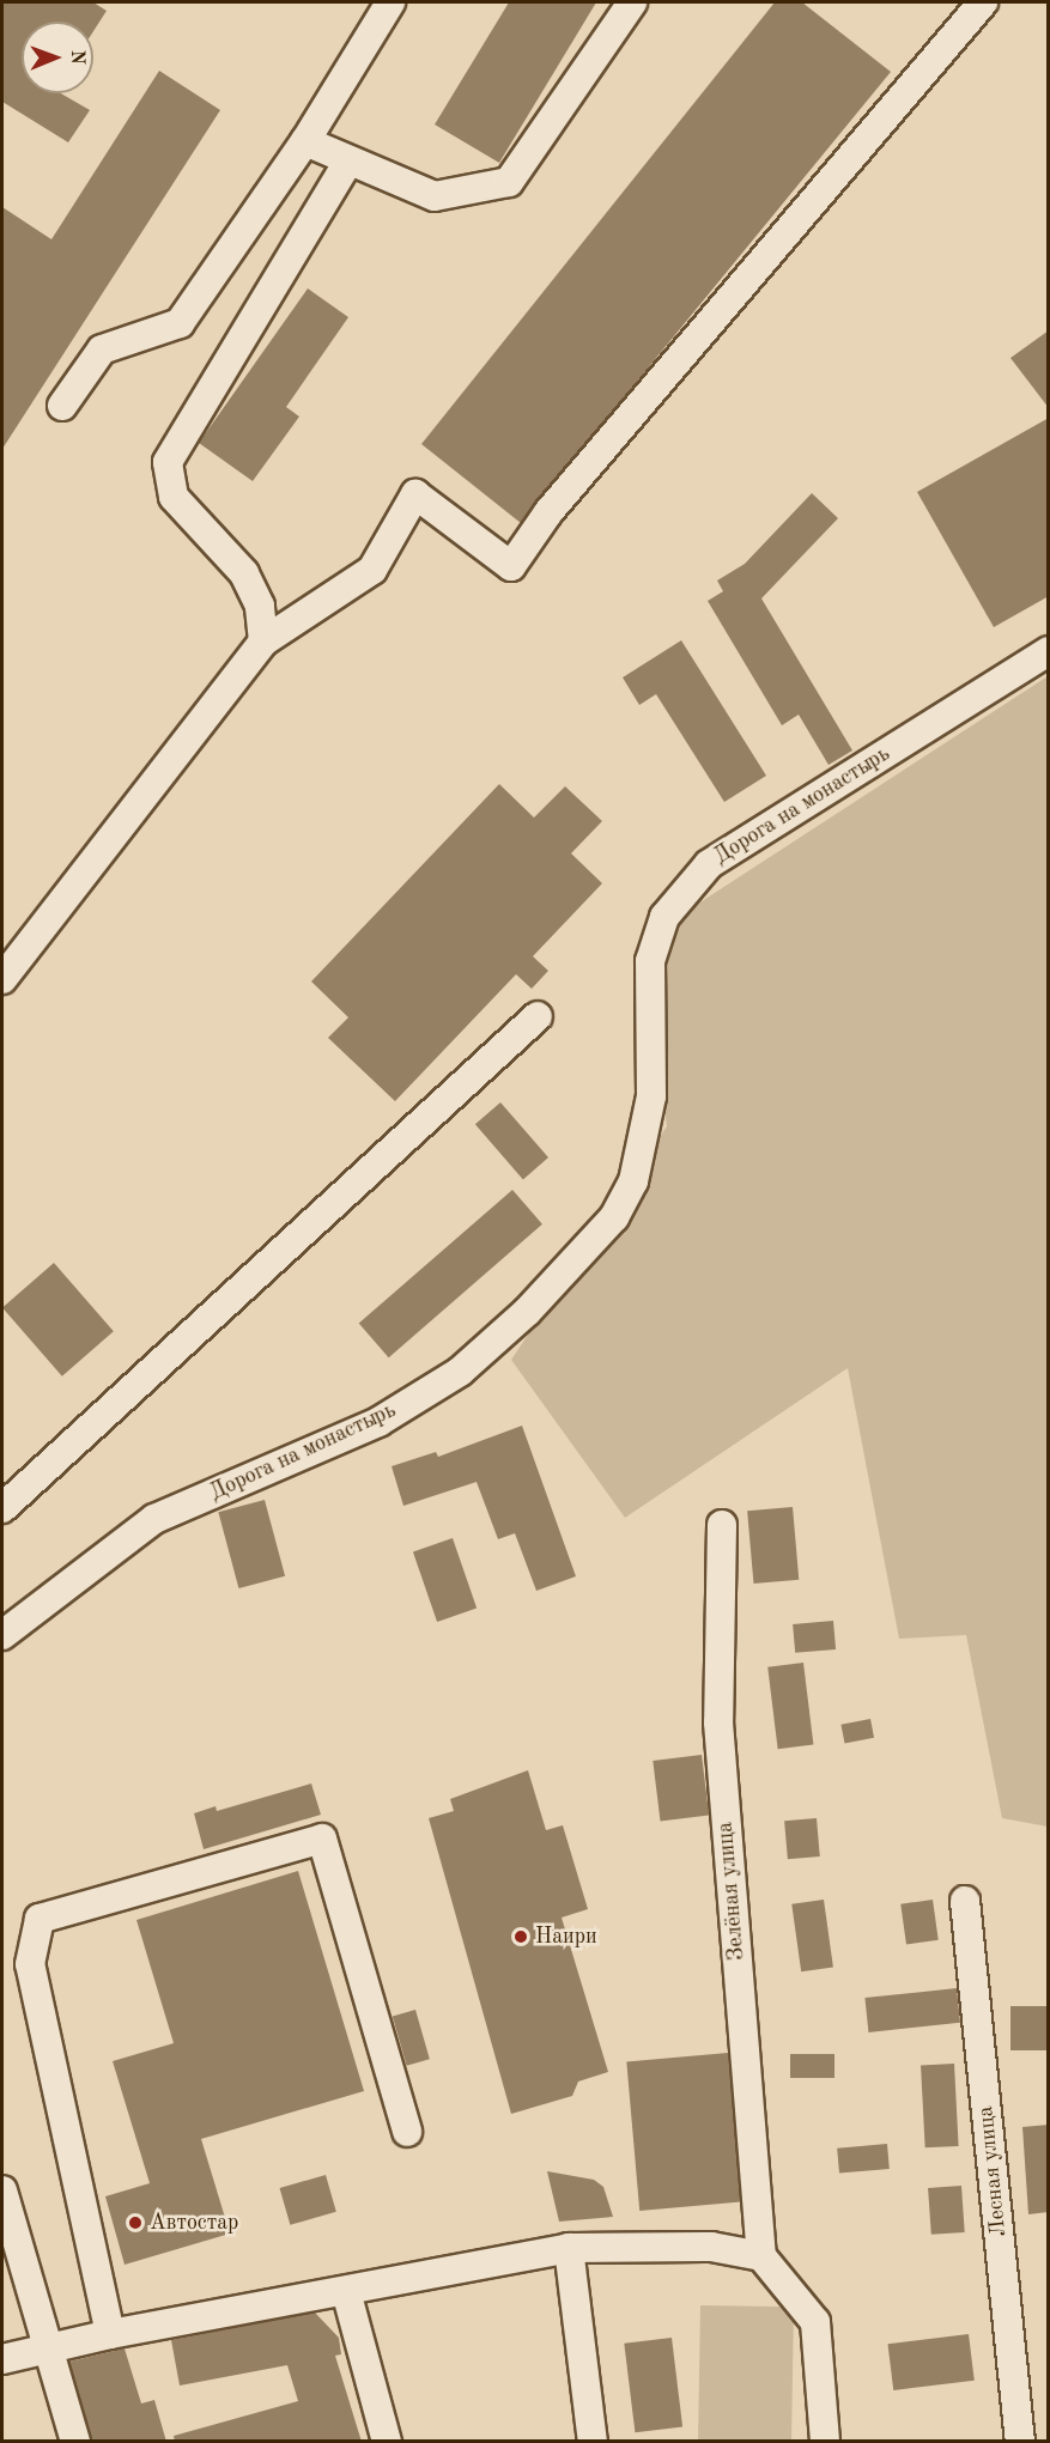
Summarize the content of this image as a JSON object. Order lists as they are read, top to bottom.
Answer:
{
  "streets": {
    "street": ["Дорога на монастырь", "Зелёная улица", "Лесная улица"]
  },
  "places": ["Наири", "Автостар"],
  "north": "right"
}
